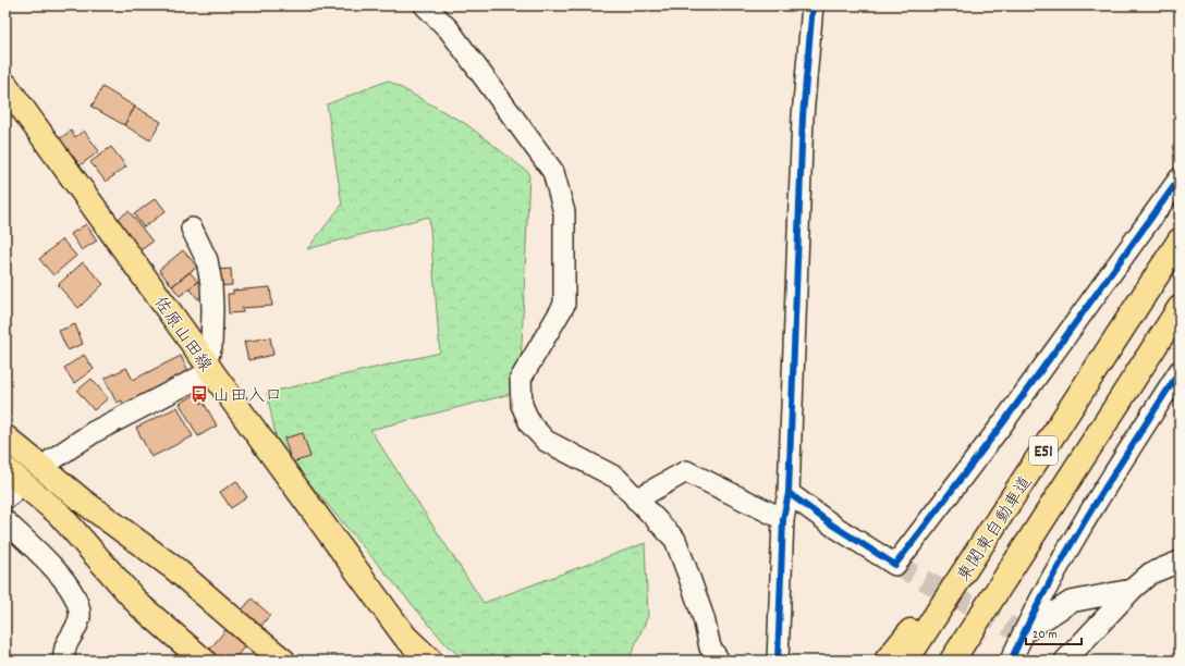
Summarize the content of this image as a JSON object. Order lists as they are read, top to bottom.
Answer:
{
  "streets": {
    "main road": ["佐原山田線", "E51", "東関東自動車道"]
  },
  "places": {
    "bus stop": ["山田入口"]
  },
  "scale_bar": "20 m"
}
